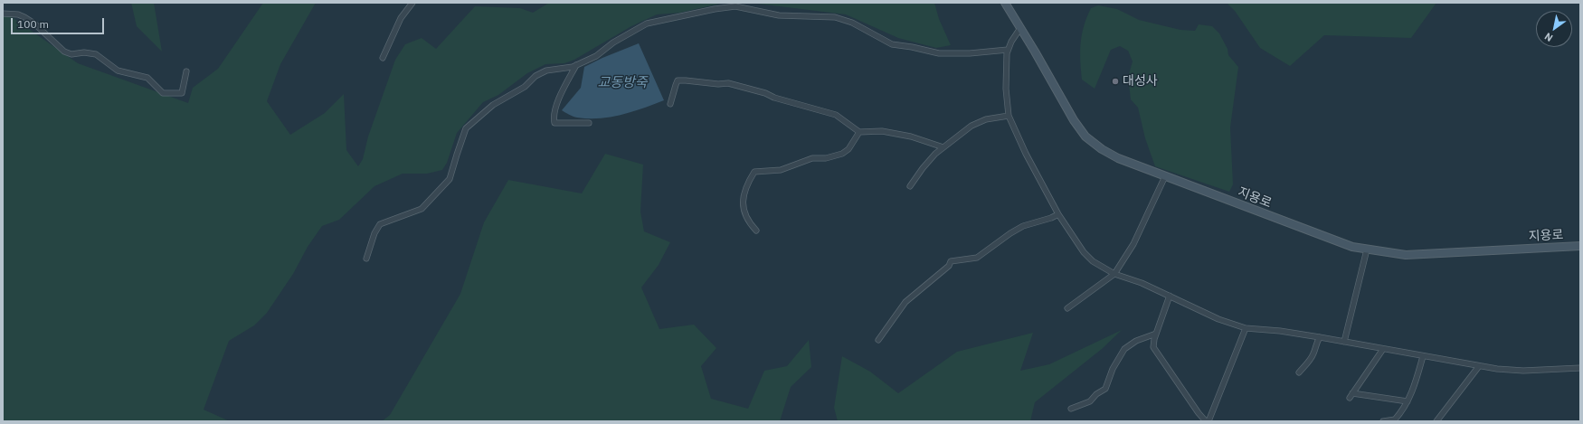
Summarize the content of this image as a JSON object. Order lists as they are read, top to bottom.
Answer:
{
  "streets": {
    "street": ["지용로"]
  },
  "water": ["교동방죽"],
  "places": ["대성사"],
  "scale_bar": "100 m",
  "north": "bottom left"
}
